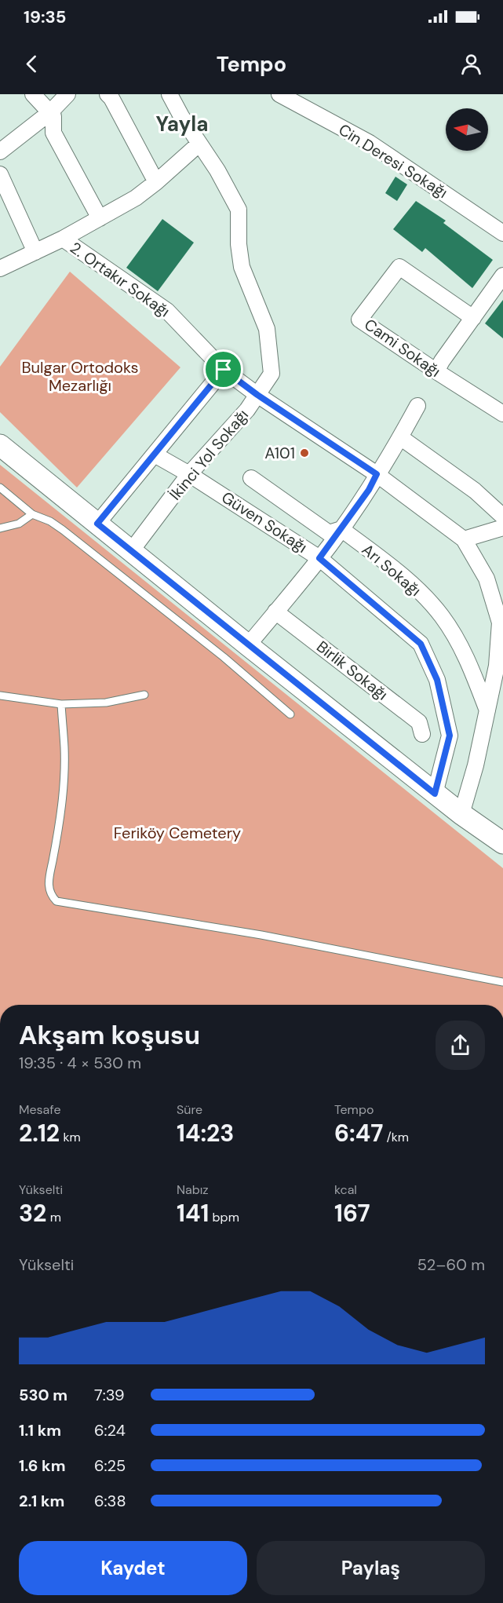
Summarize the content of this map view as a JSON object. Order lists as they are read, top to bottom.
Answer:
{
  "streets": {
    "street": [
      "Cin Deresi Sokağı",
      "2. Ortakır Sokağı",
      "Cami Sokağı",
      "İkinci Yol Sokağı",
      "Güven Sokağı",
      "Arı Sokağı",
      "Birlik Sokağı"
    ]
  },
  "crossings": [
    ["2. Ortakır Sokağı", "İkinci Yol Sokağı"],
    ["2. Ortakır Sokağı", "Arı Sokağı"],
    ["İkinci Yol Sokağı", "Güven Sokağı"]
  ],
  "districts": ["Yayla"],
  "parks": ["Bulgar Ortodoks Mezarlığı", "Feriköy Cemetery"],
  "places": ["A101"],
  "north": "left",
  "page": {
    "status": "19:35",
    "header": "Tempo",
    "heading": ["Akşam koşusu", "19:35 · 4 × 530 m"],
    "stats": [
      ["Mesafe", "2.12 km"],
      ["Süre", "14:23"],
      ["Tempo", "6:47 /km"],
      ["Yükselti", "32 m"],
      ["Nabız", "141 bpm"],
      ["kcal", "167"]
    ],
    "chart": ["Yükselti", "52–60 m"],
    "list": [
      {
        "name": "530 m",
        "note": "7:39"
      },
      {
        "name": "1.1 km",
        "note": "6:24"
      },
      {
        "name": "1.6 km",
        "note": "6:25"
      },
      {
        "name": "2.1 km",
        "note": "6:38"
      }
    ],
    "buttons": ["Kaydet", "Paylaş"]
  }
}
